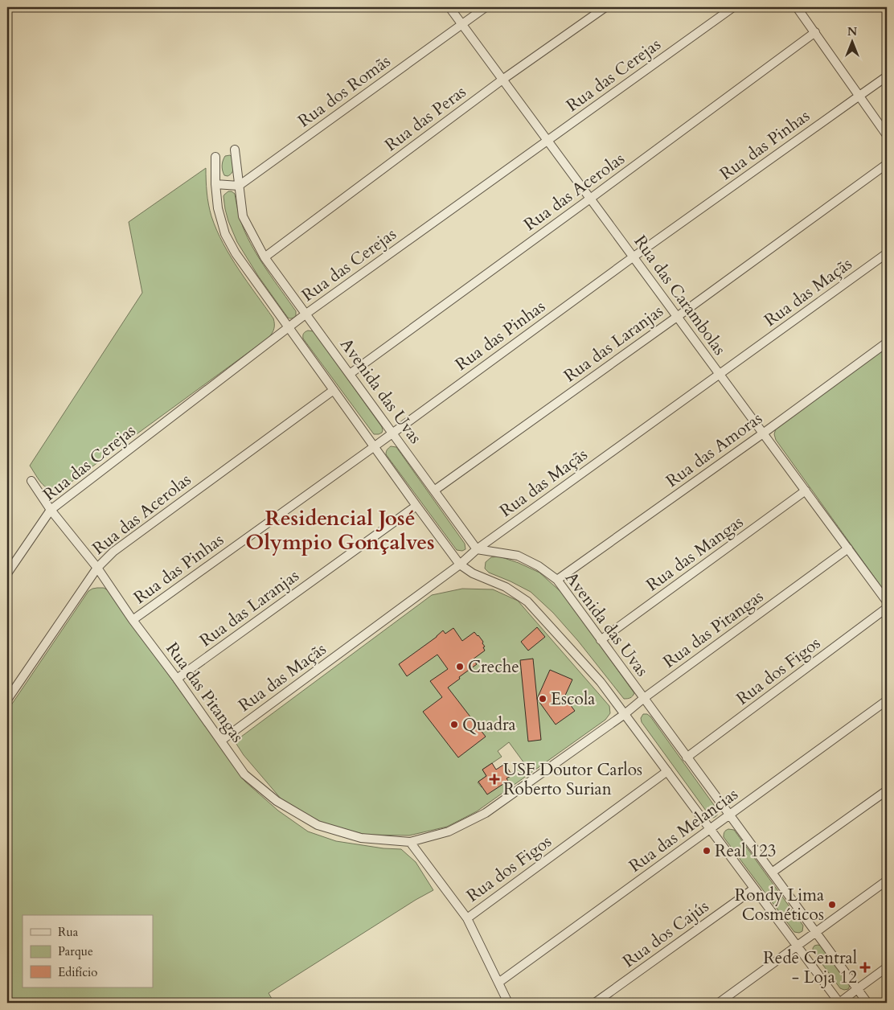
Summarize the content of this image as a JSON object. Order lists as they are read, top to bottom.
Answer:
{
  "streets": {
    "street": [
      "Rua das Cerejas",
      "Rua dos Romãs",
      "Rua das Peras",
      "Rua das Pinhas",
      "Rua das Acerolas",
      "Rua das Maçãs",
      "Rua das Carambolas",
      "Rua das Laranjas",
      "Avenida das Uvas",
      "Rua das Amoras",
      "Rua das Mangas",
      "Rua das Pitangas",
      "Rua dos Figos",
      "Rua das Melancias",
      "Rua dos Cajús"
    ]
  },
  "crossings": [
    ["Rua das Cerejas", "Rua das Carambolas"],
    ["Rua das Cerejas", "Avenida das Uvas"],
    ["Rua das Cerejas", "Rua das Pitangas"],
    ["Rua dos Romãs", "Rua das Carambolas"],
    ["Rua dos Romãs", "Avenida das Uvas"],
    ["Rua das Peras", "Rua das Carambolas"],
    ["Rua das Peras", "Avenida das Uvas"],
    ["Rua das Pinhas", "Rua das Carambolas"],
    ["Rua das Pinhas", "Avenida das Uvas"],
    ["Rua das Pinhas", "Rua das Pitangas"],
    ["Rua das Acerolas", "Rua das Carambolas"],
    ["Rua das Acerolas", "Avenida das Uvas"],
    ["Rua das Acerolas", "Rua das Pitangas"],
    ["Rua das Maçãs", "Rua das Carambolas"],
    ["Rua das Maçãs", "Avenida das Uvas"],
    ["Rua das Maçãs", "Rua das Pitangas"],
    ["Rua das Carambolas", "Rua das Laranjas"],
    ["Rua das Carambolas", "Rua das Amoras"],
    ["Rua das Carambolas", "Rua das Mangas"],
    ["Rua das Carambolas", "Rua das Pitangas"],
    ["Rua das Laranjas", "Avenida das Uvas"],
    ["Rua das Laranjas", "Rua das Pitangas"],
    ["Avenida das Uvas", "Rua das Amoras"],
    ["Avenida das Uvas", "Rua das Mangas"],
    ["Avenida das Uvas", "Rua das Pitangas"],
    ["Avenida das Uvas", "Rua dos Figos"],
    ["Avenida das Uvas", "Rua das Melancias"]
  ],
  "districts": ["Residencial José Olympio Gonçalves"],
  "places": {
    "other": [
      "Creche",
      "Escola",
      "Quadra",
      "Real 123",
      "Rondy Lima Cosméticos"
    ],
    "health": ["USF Doutor Carlos Roberto Surian", "Rede Central - Loja 12"]
  },
  "legend": ["Rua", "Parque", "Edifício"],
  "north": "top"
}
